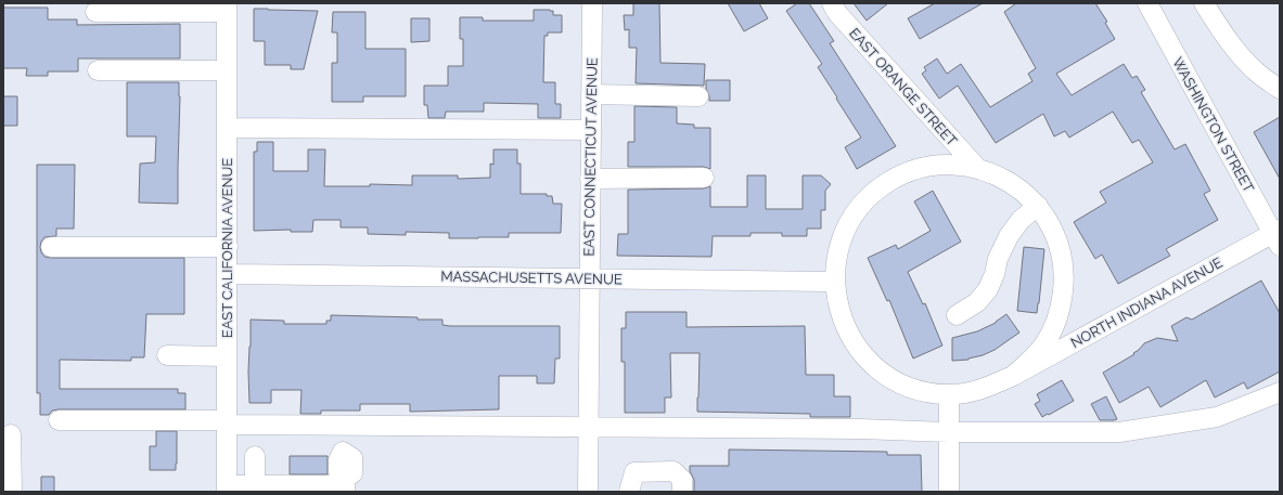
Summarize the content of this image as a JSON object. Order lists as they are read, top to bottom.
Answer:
{
  "streets": {
    "street": [
      "EAST ORANGE STREET",
      "WASHINGTON STREET",
      "EAST CONNECTICUT AVENUE",
      "EAST CALIFORNIA AVENUE",
      "MASSACHUSETTS AVENUE",
      "NORTH INDIANA AVENUE"
    ]
  },
  "crossings": [
    ["WASHINGTON STREET", "NORTH INDIANA AVENUE"],
    ["EAST CONNECTICUT AVENUE", "MASSACHUSETTS AVENUE"],
    ["EAST CALIFORNIA AVENUE", "MASSACHUSETTS AVENUE"]
  ]
}
